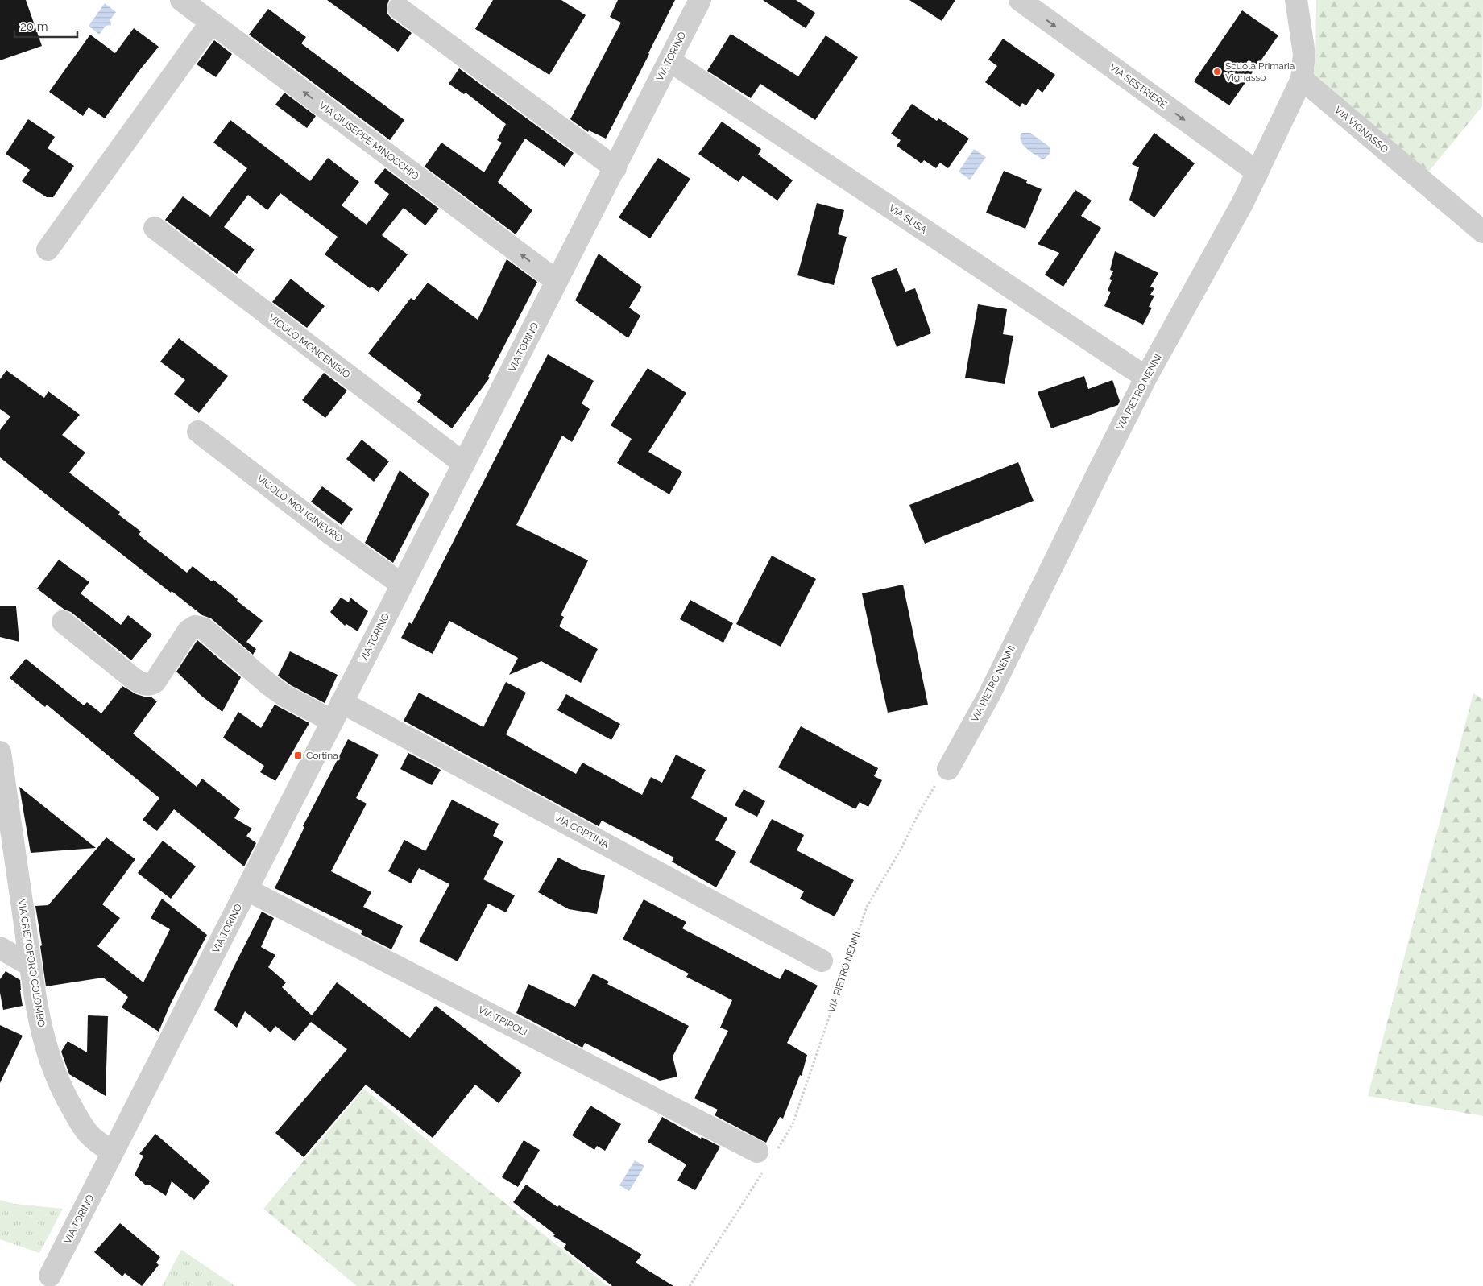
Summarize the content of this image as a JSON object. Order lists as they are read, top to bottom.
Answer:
{
  "streets": {
    "street": [
      "VIA TORINO",
      "VIA SESTRIERE",
      "VIA VIGNASSO",
      "VIA GIUSEPPE MINOCCHIO",
      "VIA SUSA",
      "VICOLO MONCENISIO",
      "VIA PIETRO NENNI",
      "VICOLO MONGINEVRO",
      "VIA CORTINA",
      "VIA CRISTOFORO COLOMBO",
      "VIA TRIPOLI"
    ]
  },
  "crossings": [
    ["VIA TORINO", "VIA GIUSEPPE MINOCCHIO"],
    ["VIA TORINO", "VIA SUSA"],
    ["VIA TORINO", "VICOLO MONCENISIO"],
    ["VIA TORINO", "VICOLO MONGINEVRO"],
    ["VIA TORINO", "VIA CORTINA"],
    ["VIA TORINO", "VIA CRISTOFORO COLOMBO"],
    ["VIA TORINO", "VIA TRIPOLI"],
    ["VIA SESTRIERE", "VIA PIETRO NENNI"],
    ["VIA VIGNASSO", "VIA PIETRO NENNI"],
    ["VIA SUSA", "VIA PIETRO NENNI"],
    ["VIA PIETRO NENNI", "VIA TRIPOLI"]
  ],
  "one_way": ["VIA SESTRIERE"],
  "places": {
    "other": ["Scuola Primaria Vignasso"],
    "transit": ["Cortina"]
  },
  "scale_bar": "20 m"
}
